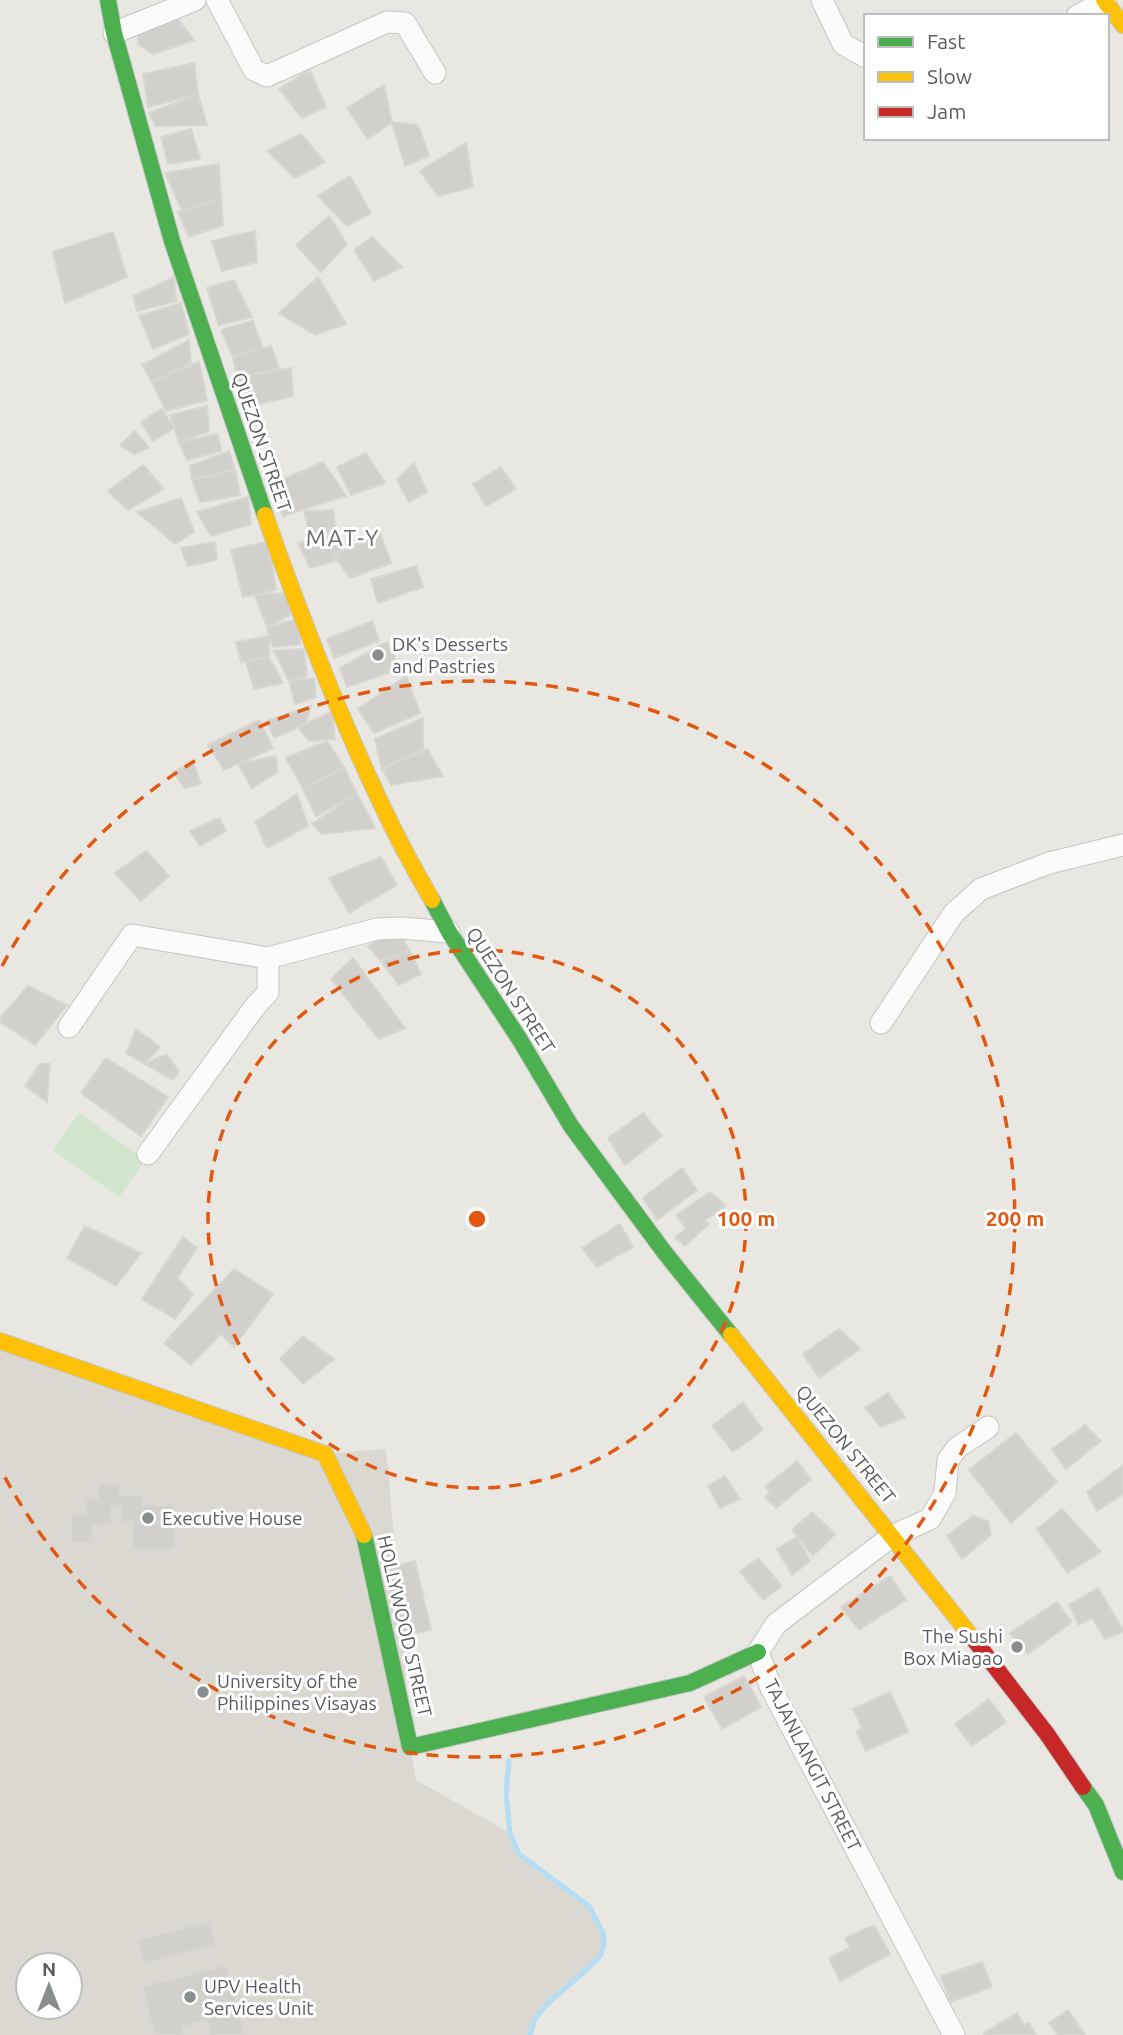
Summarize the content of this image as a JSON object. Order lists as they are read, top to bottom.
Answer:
{
  "streets": {
    "street": ["QUEZON STREET", "HOLLYWOOD STREET", "TAJANLANGIT STREET"]
  },
  "crossings": [
    ["HOLLYWOOD STREET", "TAJANLANGIT STREET"]
  ],
  "districts": ["MAT-Y"],
  "places": [
    "DK's Desserts and Pastries",
    "Executive House",
    "The Sushi Box Miagao",
    "University of the Philippines Visayas",
    "UPV Health Services Unit"
  ],
  "legend": ["Fast", "Slow", "Jam"],
  "north": "top",
  "rings": ["100 m", "200 m"]
}
